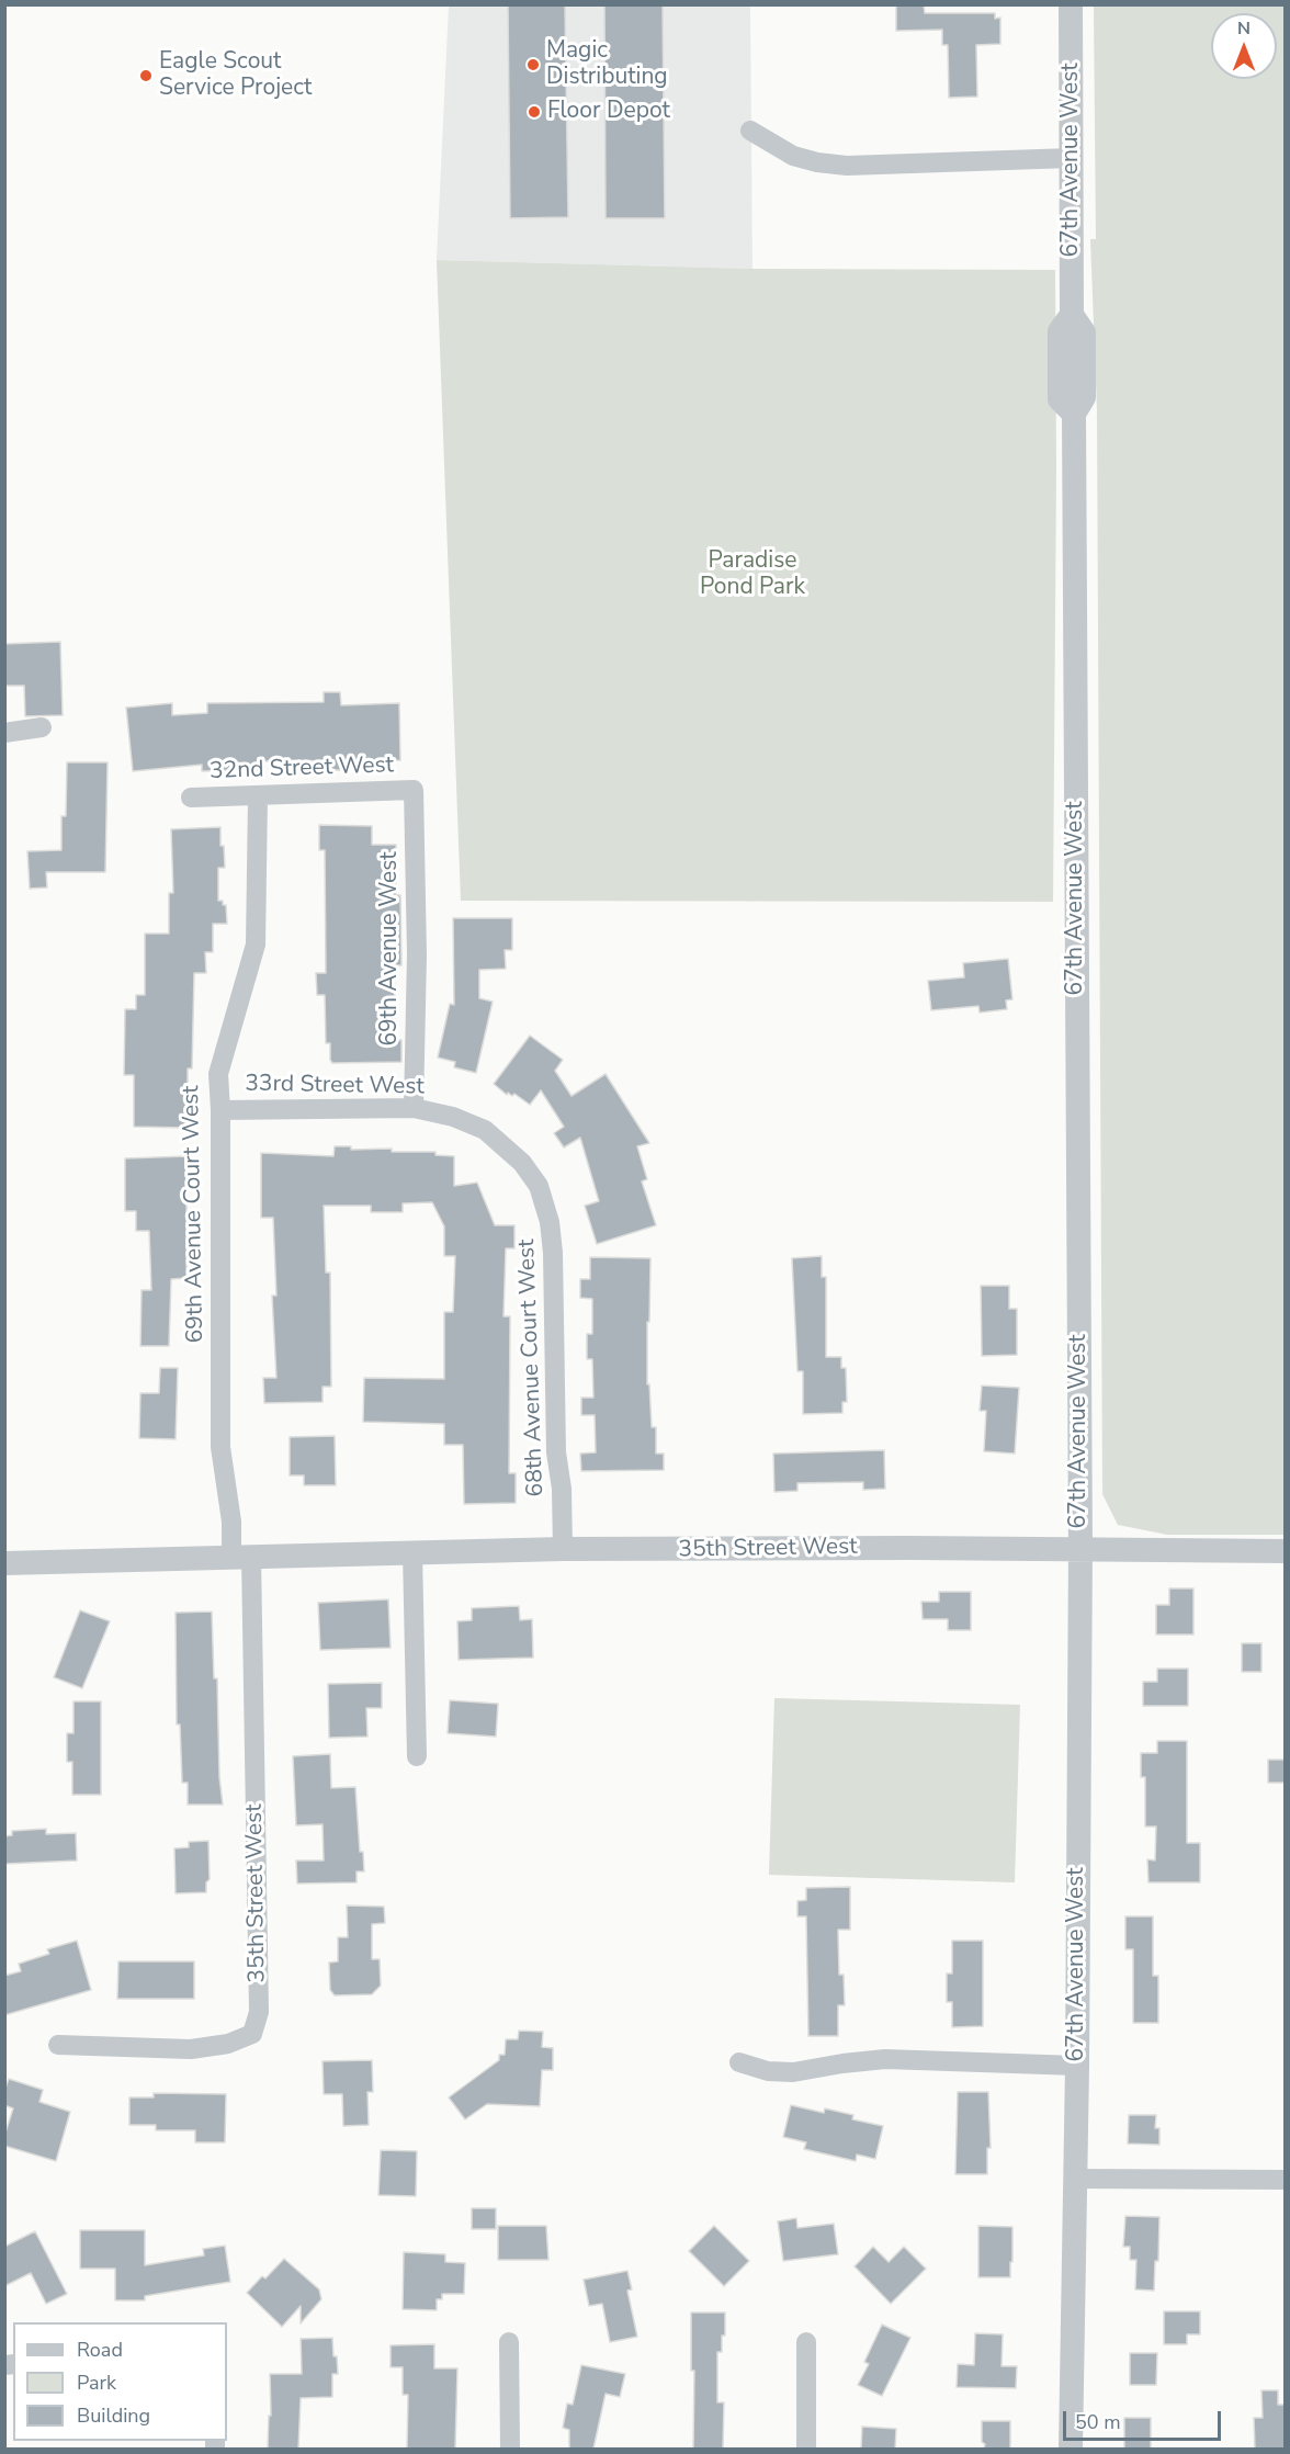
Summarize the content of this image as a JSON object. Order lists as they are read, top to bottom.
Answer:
{
  "streets": {
    "street": [
      "67th Avenue West",
      "32nd Street West",
      "69th Avenue West",
      "33rd Street West",
      "69th Avenue Court West",
      "68th Avenue Court West",
      "35th Street West"
    ]
  },
  "crossings": [
    ["67th Avenue West", "35th Street West"],
    ["32nd Street West", "69th Avenue West"],
    ["32nd Street West", "69th Avenue Court West"],
    ["69th Avenue West", "33rd Street West"],
    ["33rd Street West", "69th Avenue Court West"],
    ["33rd Street West", "68th Avenue Court West"],
    ["69th Avenue Court West", "35th Street West"],
    ["68th Avenue Court West", "35th Street West"]
  ],
  "parks": ["Paradise Pond Park"],
  "places": ["Magic Distributing", "Eagle Scout Service Project", "Floor Depot"],
  "legend": ["Road", "Park", "Building"],
  "scale_bar": "50 m",
  "north": "top"
}
